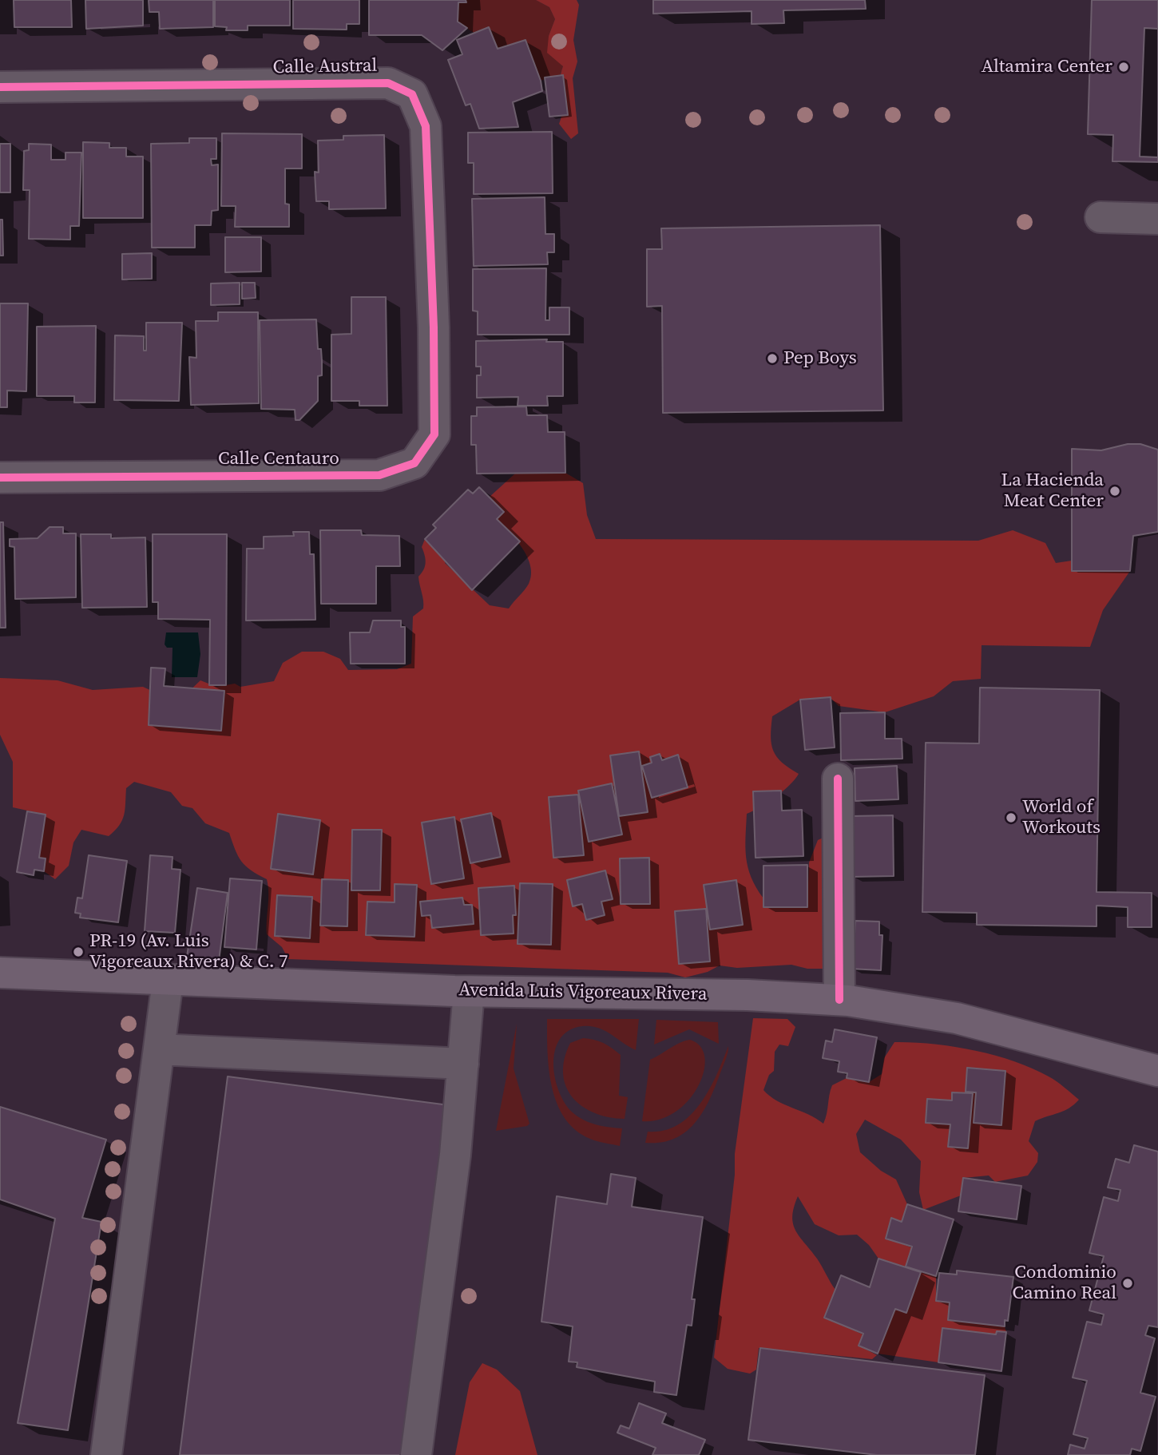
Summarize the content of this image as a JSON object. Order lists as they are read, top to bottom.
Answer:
{
  "streets": {
    "main road": ["Avenida Luis Vigoreaux Rivera"],
    "street": ["Calle Austral", "Calle Centauro"]
  },
  "crossings": [
    ["Calle Austral", "Calle Centauro"]
  ],
  "places": [
    "Altamira Center",
    "Pep Boys",
    "La Hacienda Meat Center",
    "World of Workouts",
    "PR-19 (Av. Luis Vigoreaux Rivera) & C. 7",
    "Condominio Camino Real"
  ]
}
